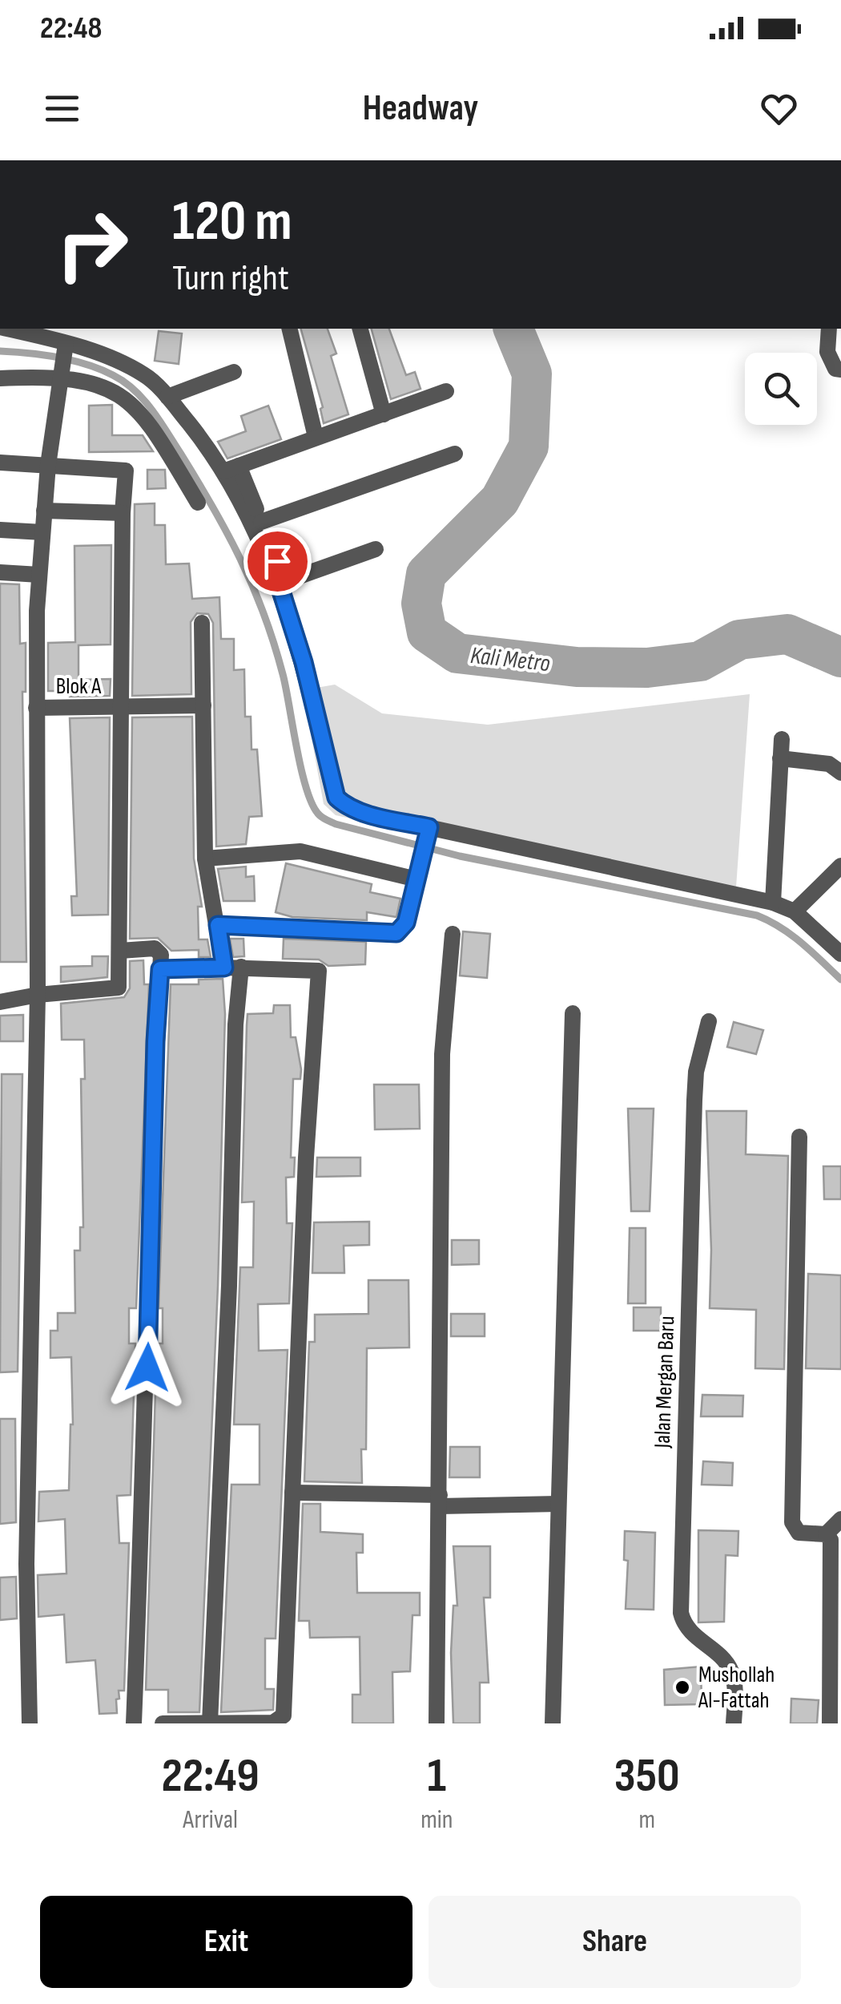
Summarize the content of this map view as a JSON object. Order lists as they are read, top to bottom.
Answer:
{
  "streets": {
    "street": ["Blok A", "Jalan Mergan Baru"]
  },
  "water": ["Kali Metro"],
  "places": ["Mushollah Al-Fattah"],
  "page": {
    "status": "22:48",
    "header": "Headway",
    "turn": ["120 m", "Turn right"],
    "eta": [
      "22:49",
      "Arrival",
      "1",
      "min",
      "350",
      "m"
    ],
    "buttons": ["Exit", "Share"]
  }
}
